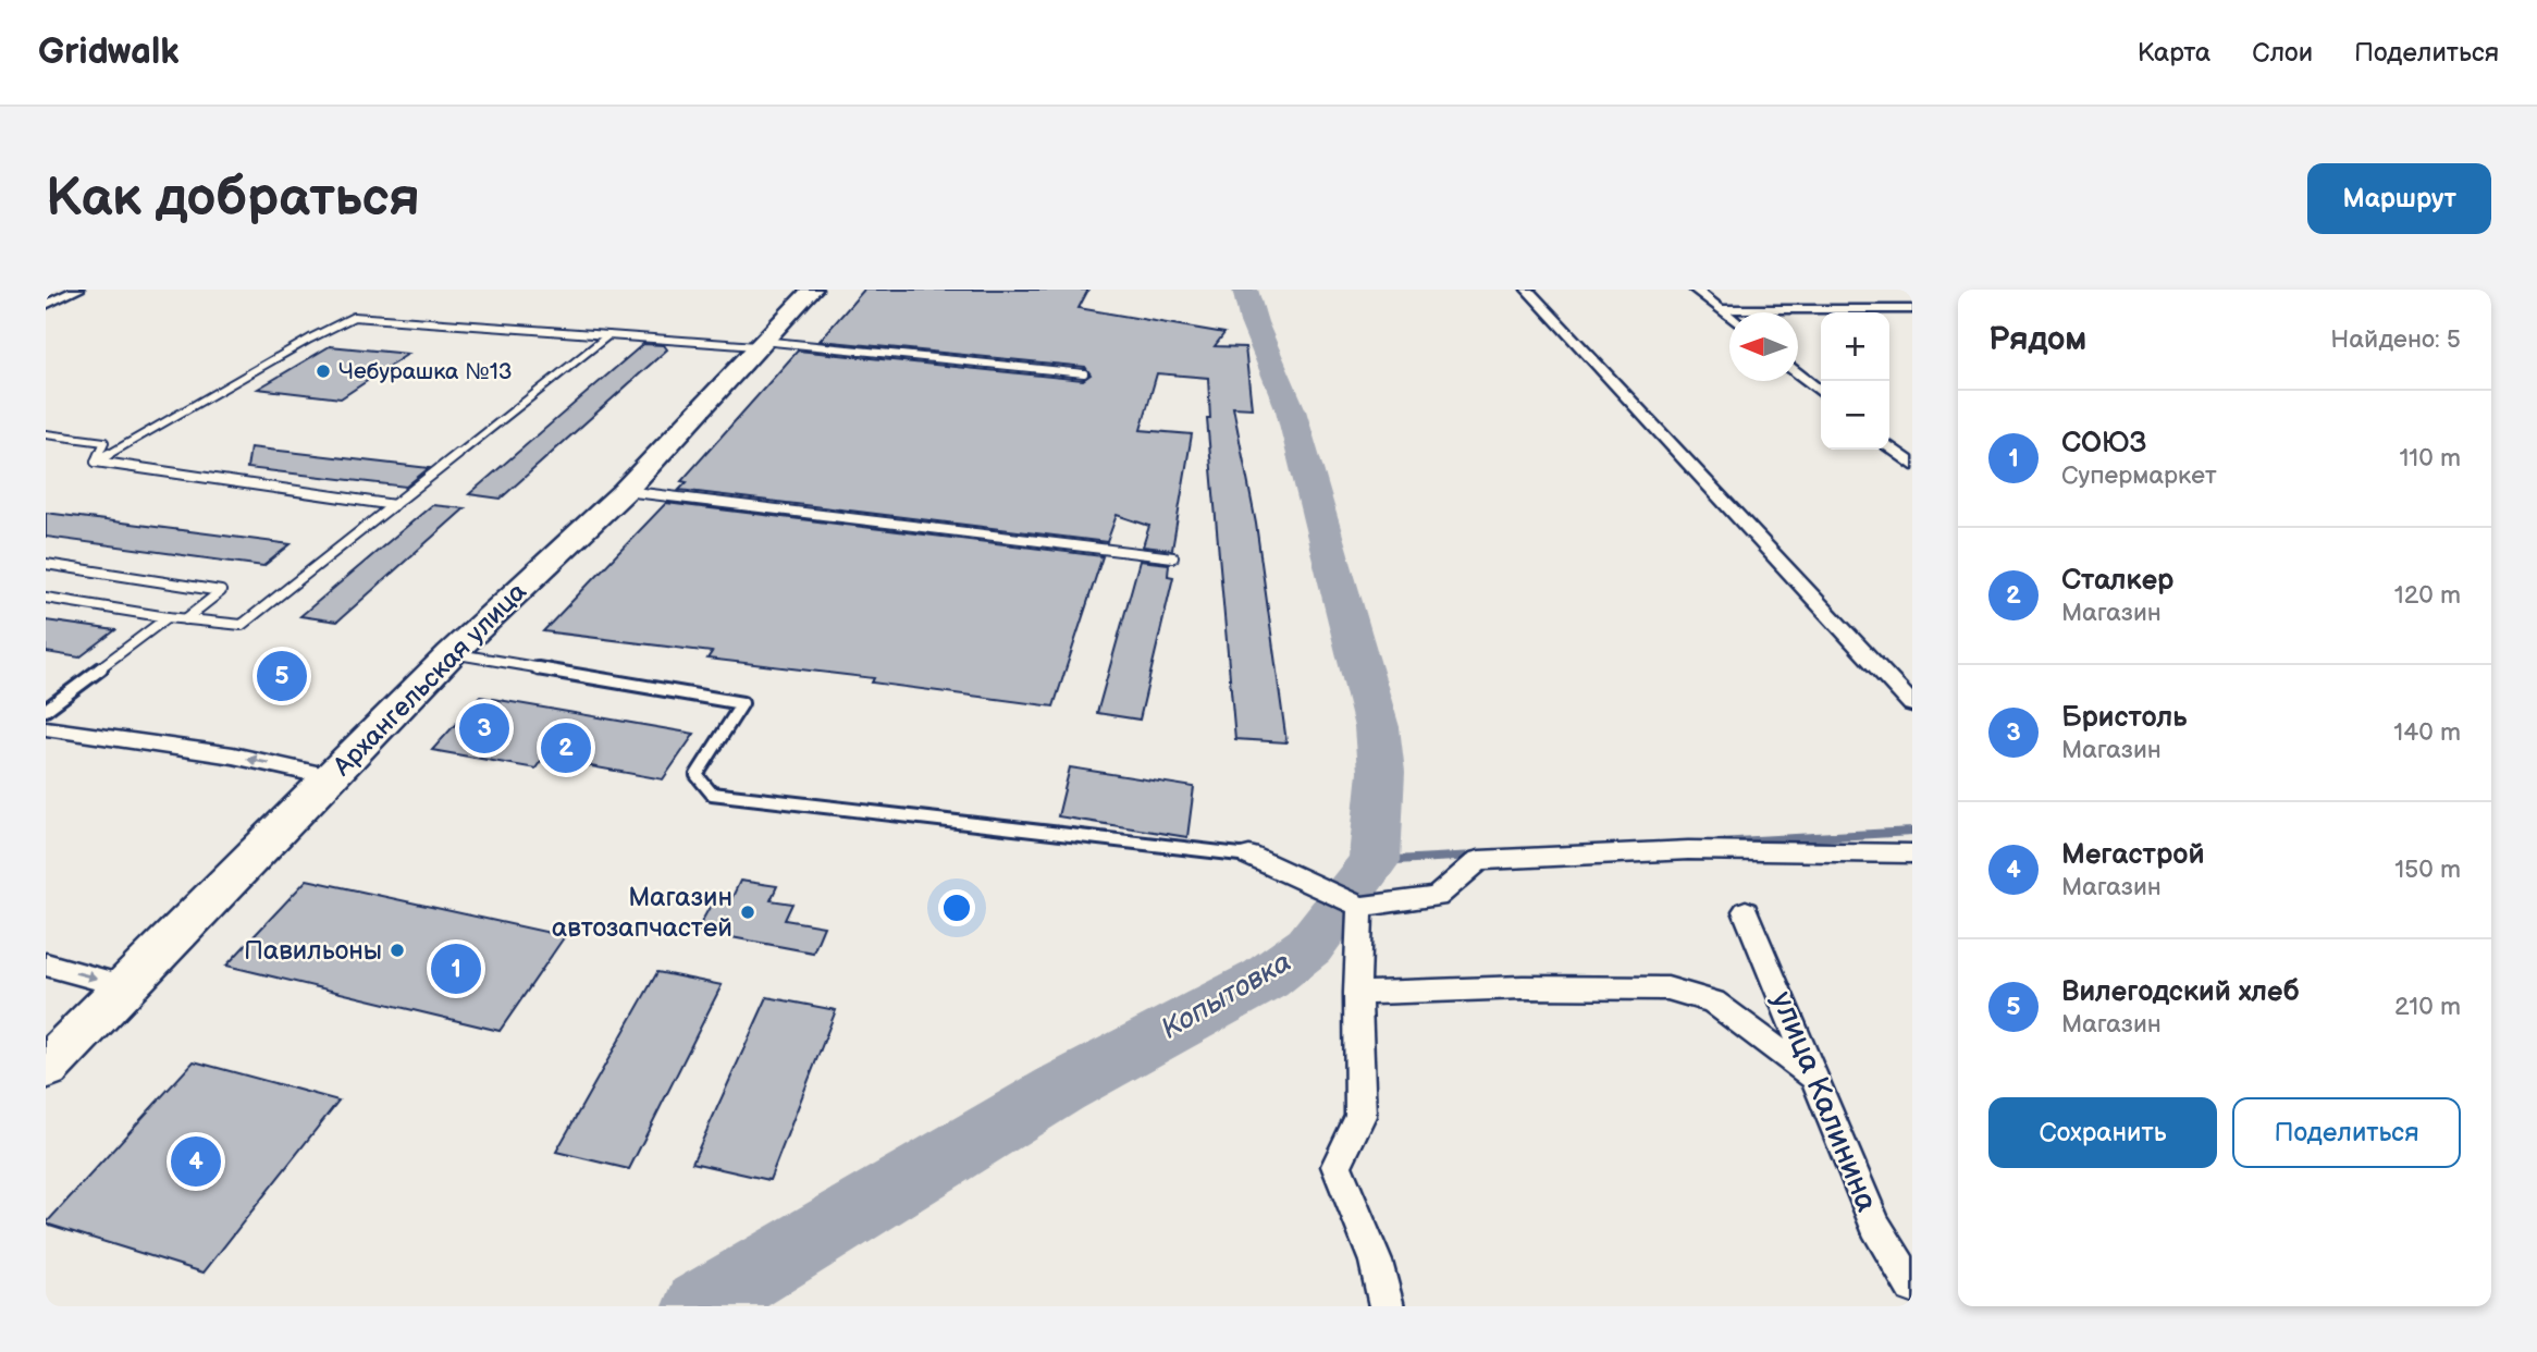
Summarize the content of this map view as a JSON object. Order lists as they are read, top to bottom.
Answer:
{
  "streets": {
    "main road": ["Архангельская улица"],
    "street": ["улица Калинина"]
  },
  "water": ["Копытовка"],
  "places": ["Чебурашка №13", "Магазин автозапчастей", "Павильоны"],
  "north": "left",
  "page": {
    "header": "Gridwalk",
    "nav": ["Карта", "Слои", "Поделиться"],
    "buttons": [
      "Маршрут",
      ["Сохранить", "Поделиться"]
    ],
    "title": "Как добраться",
    "heading": ["Рядом", "Найдено: 5"],
    "map_buttons": ["+", "−"],
    "list": [
      {
        "mark": "1",
        "name": "СОЮЗ",
        "note": "Супермаркет",
        "value": "110 m"
      },
      {
        "mark": "2",
        "name": "Сталкер",
        "note": "Магазин",
        "value": "120 m"
      },
      {
        "mark": "3",
        "name": "Бристоль",
        "note": "Магазин",
        "value": "140 m"
      },
      {
        "mark": "4",
        "name": "Мегастрой",
        "note": "Магазин",
        "value": "150 m"
      },
      {
        "mark": "5",
        "name": "Вилегодский хлеб",
        "note": "Магазин",
        "value": "210 m"
      }
    ],
    "pins": [
      "5",
      "3",
      "2",
      "1",
      "4"
    ]
  }
}
